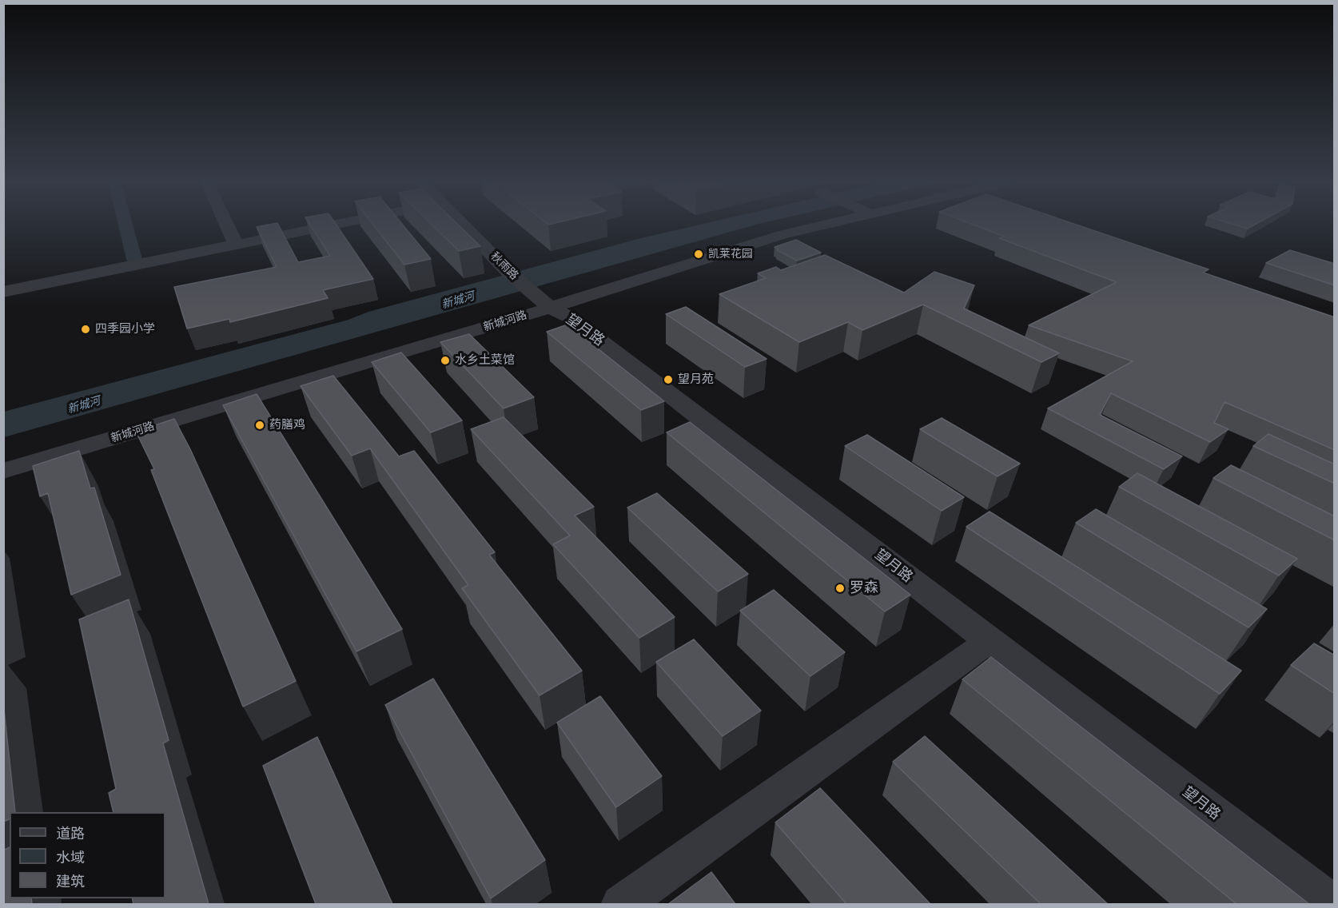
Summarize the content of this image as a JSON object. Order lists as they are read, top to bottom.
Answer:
{
  "streets": {
    "street": ["秋雨路", "新城河路", "望月路"]
  },
  "crossings": [
    ["秋雨路", "新城河路"],
    ["秋雨路", "望月路"],
    ["新城河路", "望月路"]
  ],
  "water": ["新城河"],
  "places": [
    "凯莱花园",
    "四季园小学",
    "水乡土菜馆",
    "望月苑",
    "药膳鸡",
    "罗森"
  ],
  "legend": ["道路", "水域", "建筑"]
}
